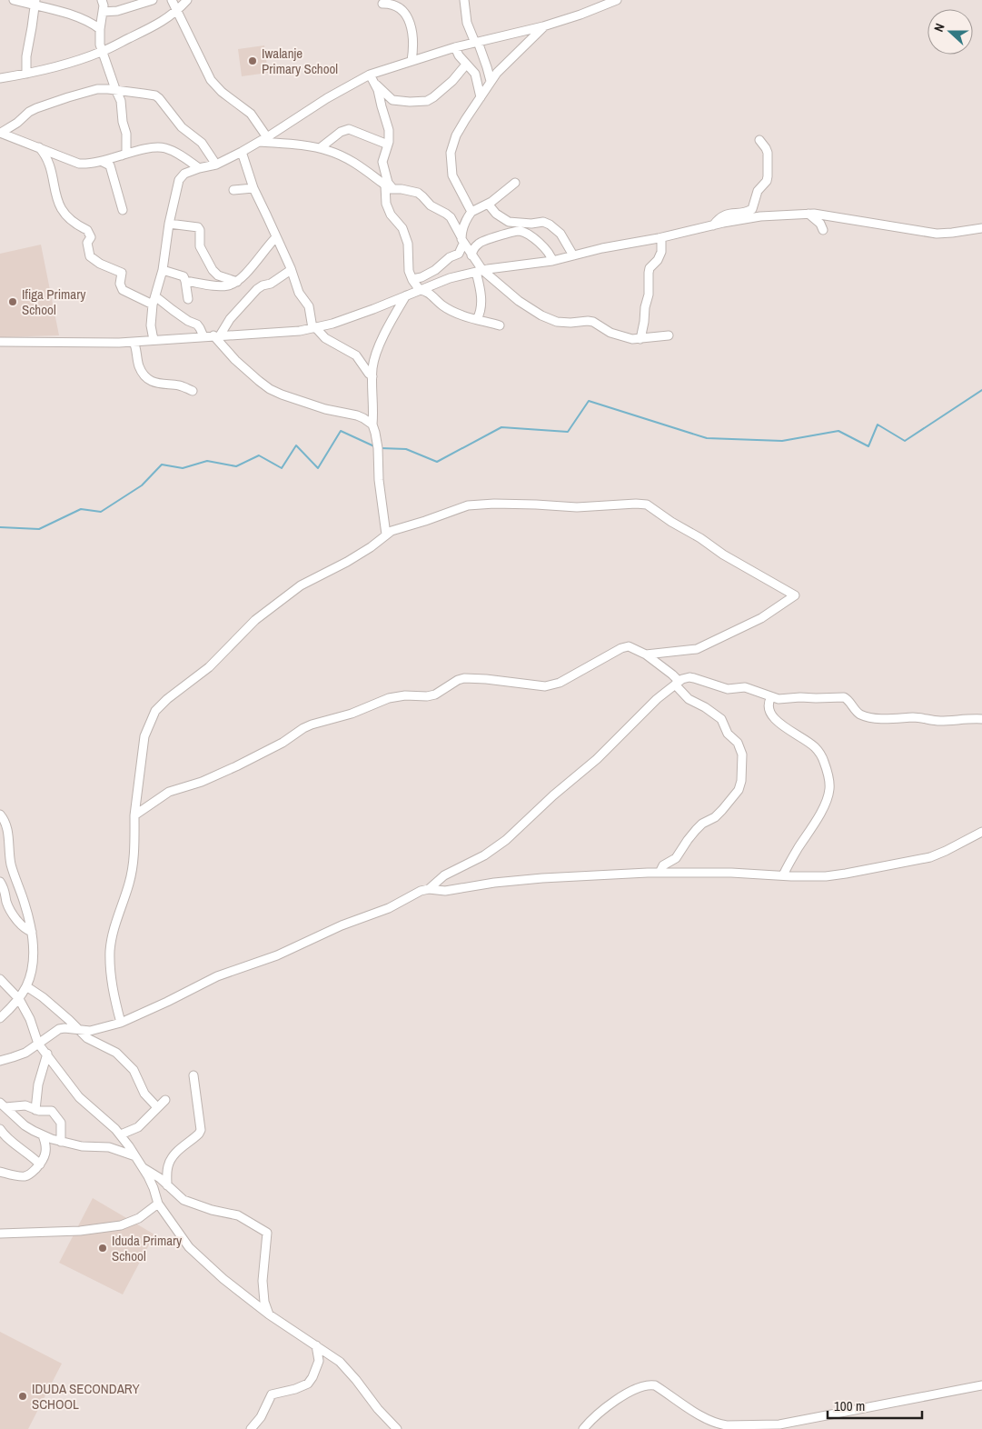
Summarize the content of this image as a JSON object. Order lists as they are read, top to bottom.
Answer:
{
  "places": [
    "Iwalanje Primary School",
    "Ifiga Primary School",
    "Iduda Primary School",
    "IDUDA SECONDARY SCHOOL"
  ],
  "scale_bar": "100 m",
  "north": "left"
}
